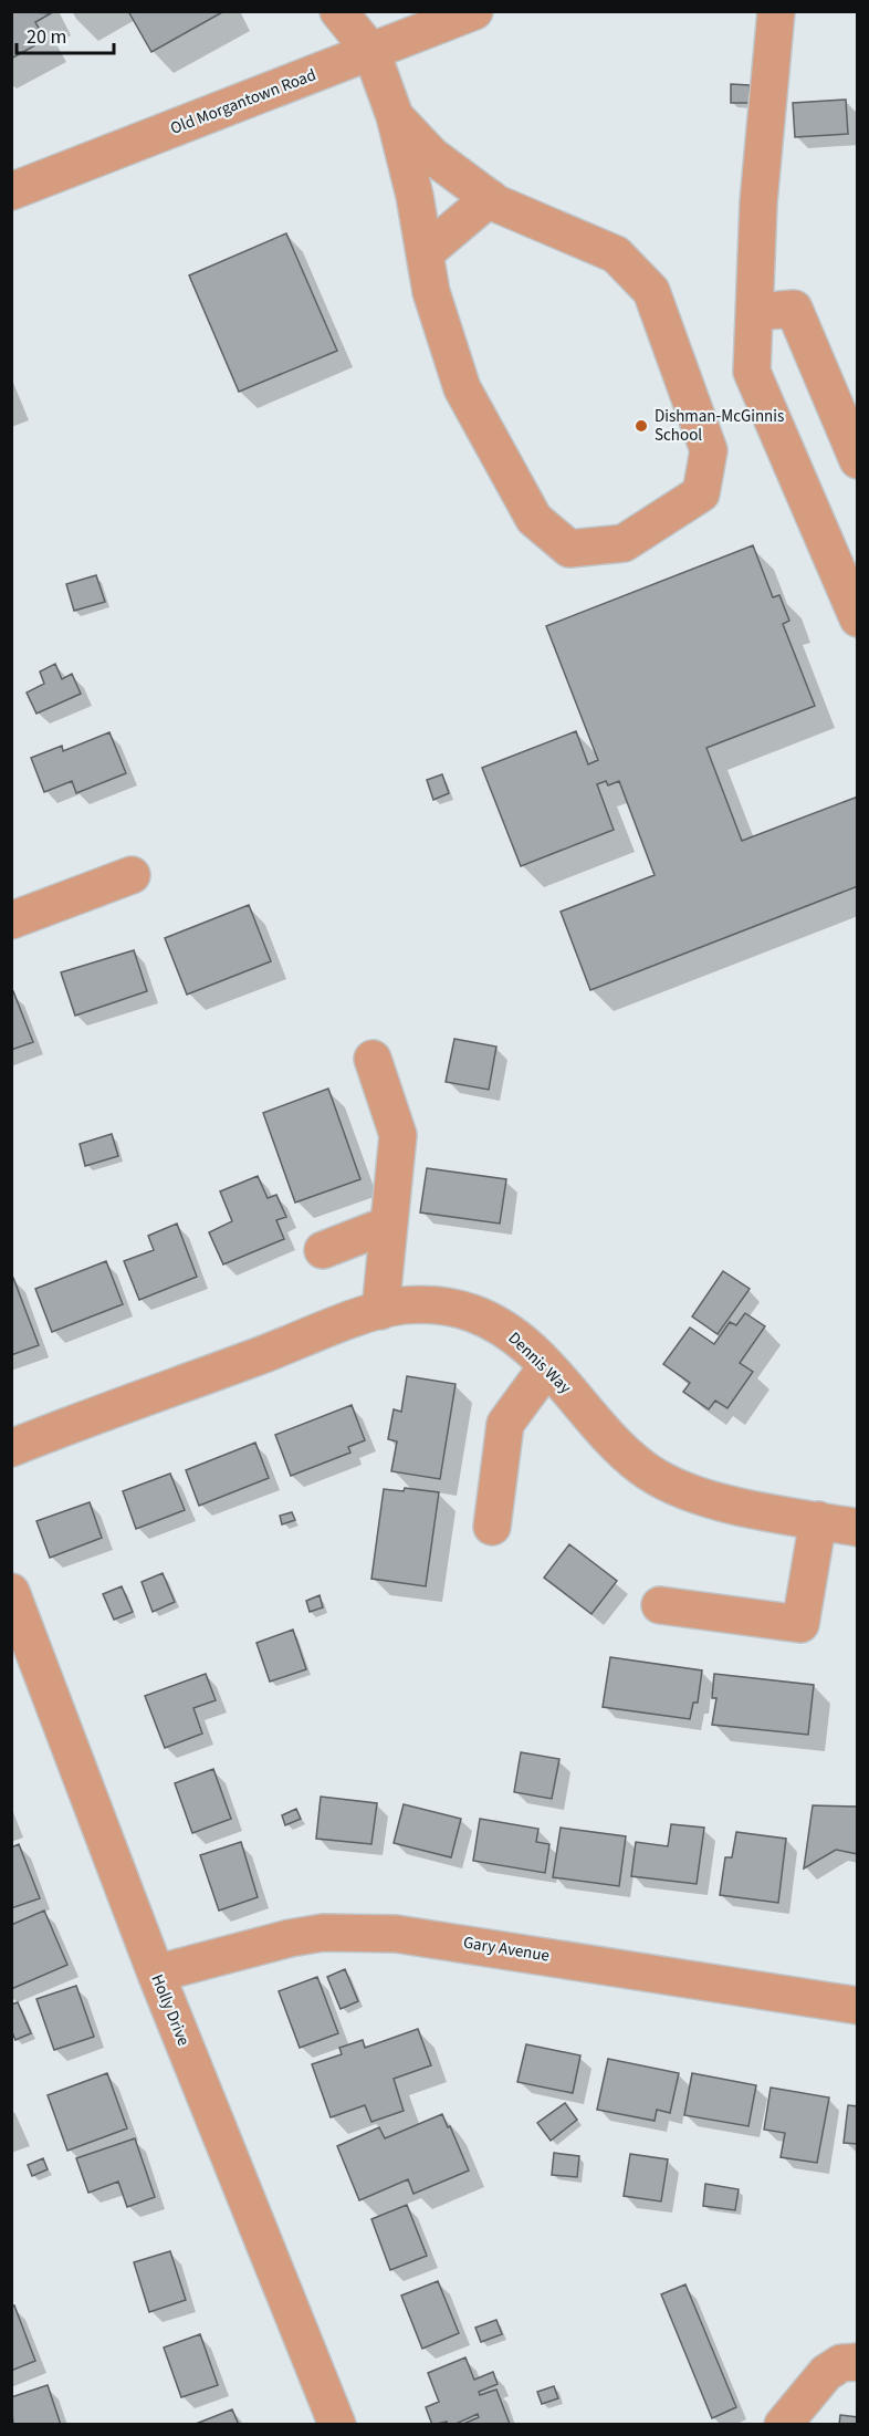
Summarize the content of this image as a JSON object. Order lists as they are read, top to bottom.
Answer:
{
  "streets": {
    "street": [
      "Old Morgantown Road",
      "Dennis Way",
      "Gary Avenue",
      "Holly Drive"
    ]
  },
  "crossings": [
    ["Gary Avenue", "Holly Drive"]
  ],
  "places": ["Dishman-McGinnis School"],
  "scale_bar": "20 m"
}
